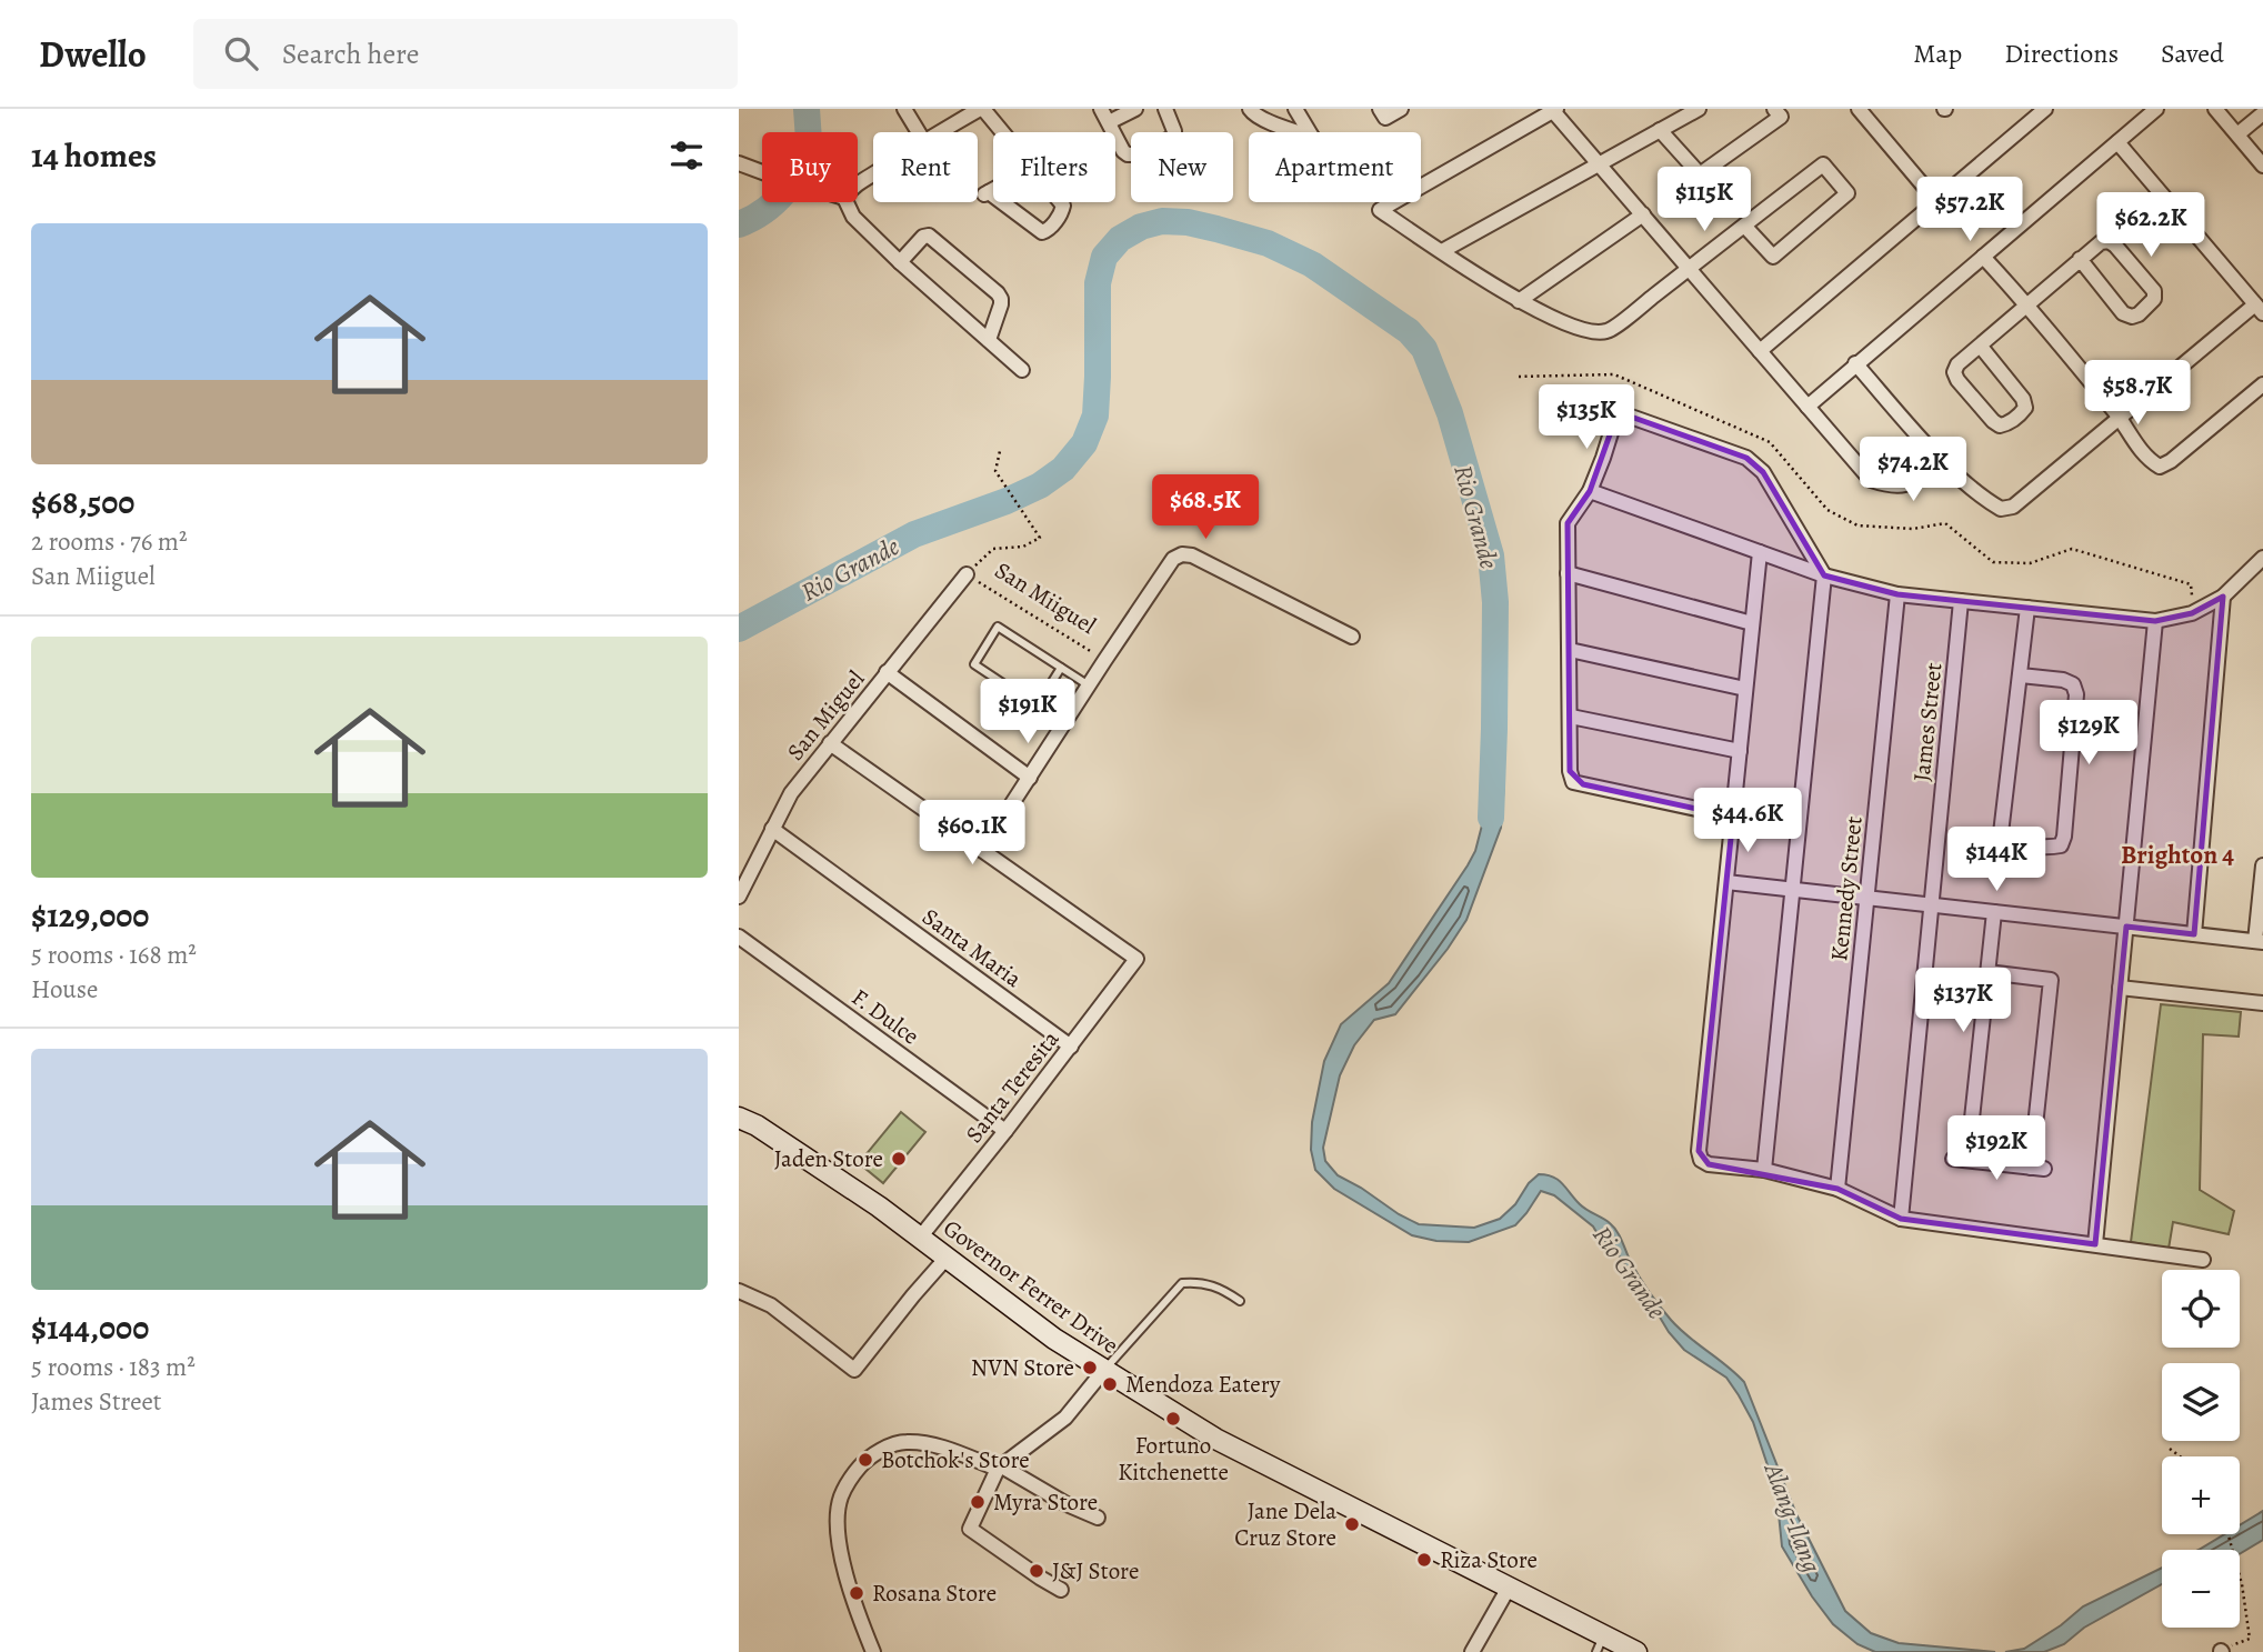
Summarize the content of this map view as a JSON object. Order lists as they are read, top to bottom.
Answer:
{
  "streets": {
    "main road": ["Governor Ferrer Drive"],
    "street": [
      "San Miiguel",
      "San Miguel",
      "James Street",
      "Kennedy Street",
      "Santa Maria",
      "F. Dulce",
      "Santa Teresita"
    ]
  },
  "crossings": [
    ["San Miiguel", "San Miguel"],
    ["San Miguel", "Santa Maria"],
    ["Santa Maria", "Santa Teresita"],
    ["F. Dulce", "Santa Teresita"],
    ["Santa Teresita", "Governor Ferrer Drive"]
  ],
  "districts": ["Brighton 4"],
  "water": ["Rio Grande", "Alang-Ilang"],
  "places": [
    "Jaden Store",
    "NVN Store",
    "Mendoza Eatery",
    "Fortuno Kitchenette",
    "Botchok's Store",
    "Myra Store",
    "Jane Dela Cruz Store",
    "Riza Store",
    "J&J Store",
    "Rosana Store"
  ],
  "page": {
    "header": "Dwello",
    "search": "Search here",
    "nav": ["Map", "Directions", "Saved"],
    "heading": "14 homes",
    "chip": [
      "Buy",
      "Rent",
      "Filters",
      "New",
      "Apartment"
    ],
    "price": [
      "$115K",
      "$57.2K",
      "$62.2K",
      "$58.7K",
      "$135K",
      "$74.2K",
      "$68.5K",
      "$191K",
      "$129K",
      "$44.6K",
      "$60.1K",
      "$144K",
      "$137K",
      "$192K"
    ],
    "list": [
      {
        "name": "$68,500",
        "note": "2 rooms · 76 m² · San Miiguel"
      },
      {
        "name": "$129,000",
        "note": "5 rooms · 168 m² · House"
      },
      {
        "name": "$144,000",
        "note": "5 rooms · 183 m² · James Street"
      }
    ],
    "map_buttons": ["+", "−"]
  }
}
